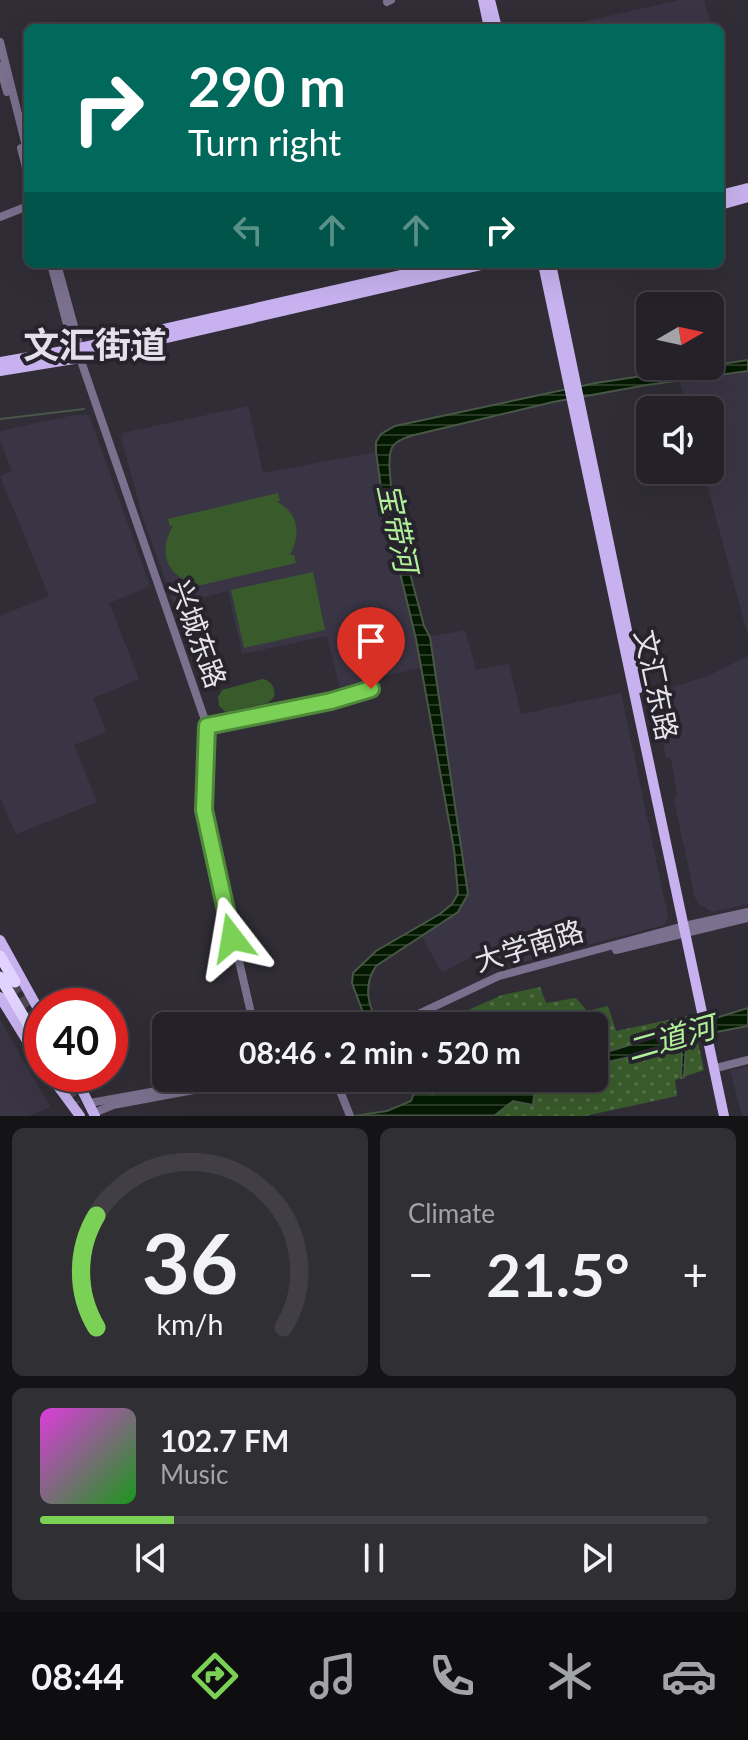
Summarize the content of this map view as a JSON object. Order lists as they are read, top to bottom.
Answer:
{
  "streets": {
    "main road": ["文汇东路"],
    "street": ["兴城东路", "大学南路"]
  },
  "crossings": [
    ["文汇东路", "大学南路"]
  ],
  "districts": ["文汇街道"],
  "water": ["宝带河", "二道河"],
  "north": "right",
  "page": {
    "turn": ["290 m", "Turn right"],
    "limit": "40",
    "trip": "08:46 · 2 min · 520 m",
    "tile": "Climate",
    "heat": ["−", "21.5°", "+"],
    "song": ["102.7 FM", "Music"],
    "tabs": "08:44",
    "gauge": ["36", "km/h"]
  }
}
